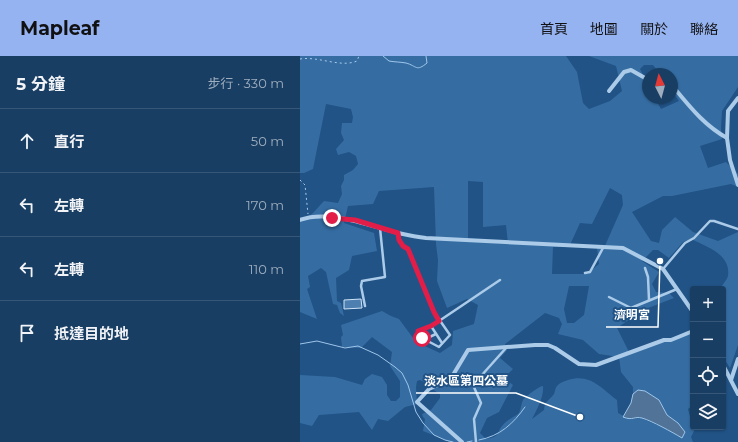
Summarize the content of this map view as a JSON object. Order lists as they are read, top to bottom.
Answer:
{
  "places": ["濟明宮", "淡水區第四公墓"],
  "north": "top",
  "page": {
    "header": "Mapleaf",
    "nav": [
      "首頁",
      "地圖",
      "關於",
      "聯絡"
    ],
    "heading": ["5 分鐘", "步行 · 330 m"],
    "list": [
      ["直行", "50 m"],
      ["左轉", "170 m"],
      ["左轉", "110 m"],
      "抵達目的地"
    ],
    "map_buttons": ["+", "−"]
  }
}
